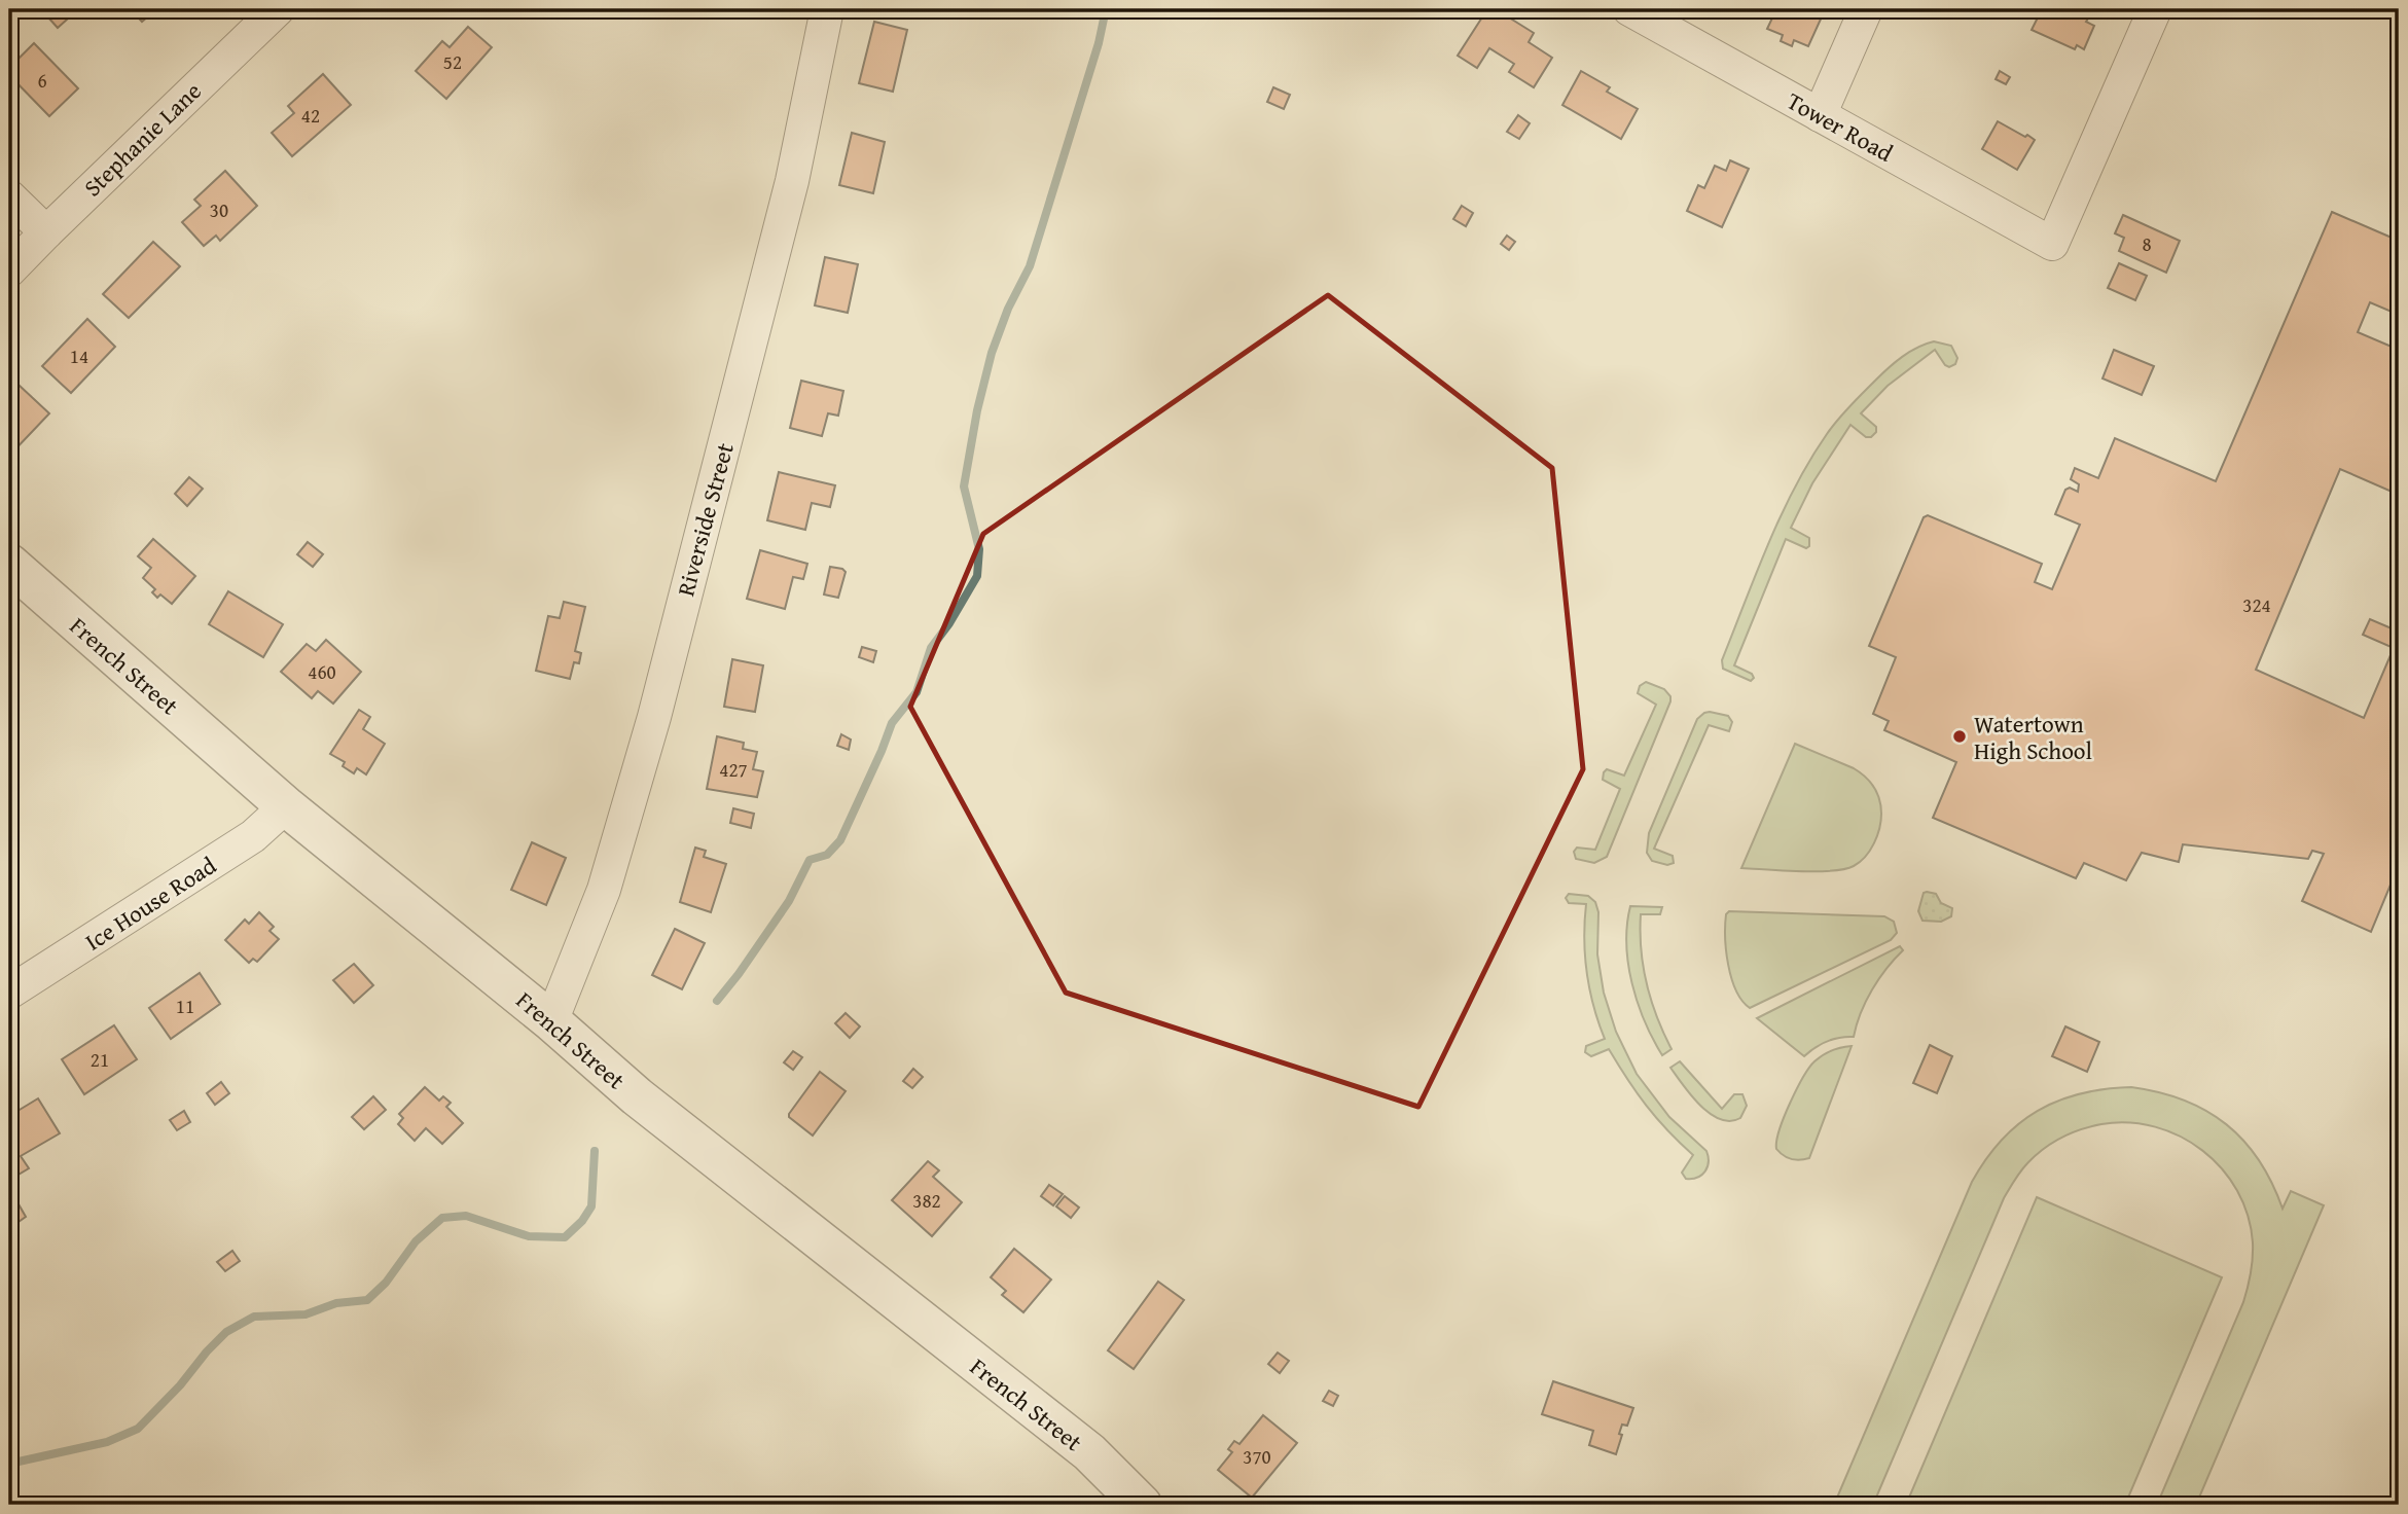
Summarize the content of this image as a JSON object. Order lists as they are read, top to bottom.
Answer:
{
  "streets": {
    "street": [
      "Tower Road",
      "Stephanie Lane",
      "Riverside Street",
      "French Street",
      "Ice House Road"
    ]
  },
  "crossings": [
    ["Riverside Street", "French Street"],
    ["French Street", "Ice House Road"]
  ],
  "places": ["Watertown High School"],
  "house_numbers": [
    "52",
    "6",
    "42",
    "30",
    "8",
    "14",
    "324",
    "460",
    "427",
    "11",
    "21",
    "382",
    "370"
  ]
}
